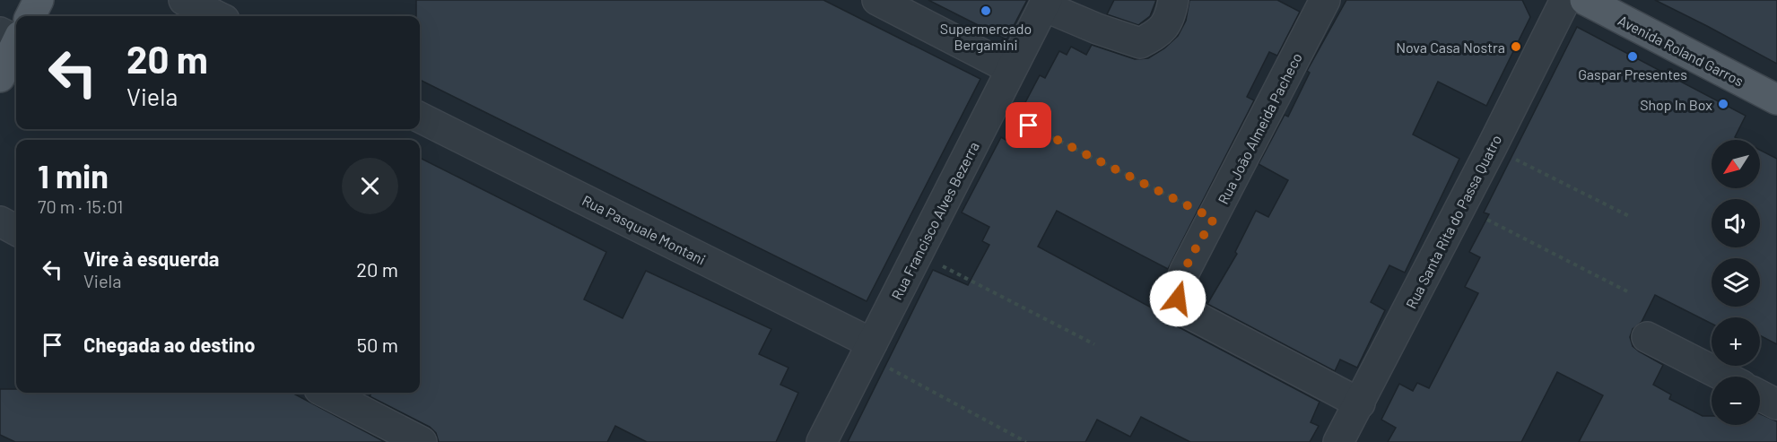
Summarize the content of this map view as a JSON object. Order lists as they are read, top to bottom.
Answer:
{
  "streets": {
    "main road": ["Avenida Roland Garros"],
    "street": [
      "Rua João Almeida Pacheco",
      "Rua Francisco Alves Bezerra",
      "Rua Santa Rita do Passa Quatro",
      "Rua Pasquale Montani"
    ]
  },
  "crossings": [
    ["Rua João Almeida Pacheco", "Rua Santa Rita do Passa Quatro"],
    ["Rua Francisco Alves Bezerra", "Rua Pasquale Montani"]
  ],
  "places": [
    "Supermercado Bergamini",
    "Nova Casa Nostra",
    "Gaspar Presentes",
    "Shop In Box"
  ],
  "north": "bottom left",
  "page": {
    "turn": ["20 m", "Viela"],
    "map_buttons": ["+", "−"],
    "heading": ["1 min", "70 m · 15:01"],
    "list": [
      {
        "name": "Vire à esquerda",
        "note": "Viela",
        "value": "20 m"
      },
      {
        "name": "Chegada ao destino",
        "value": "50 m"
      }
    ]
  }
}
